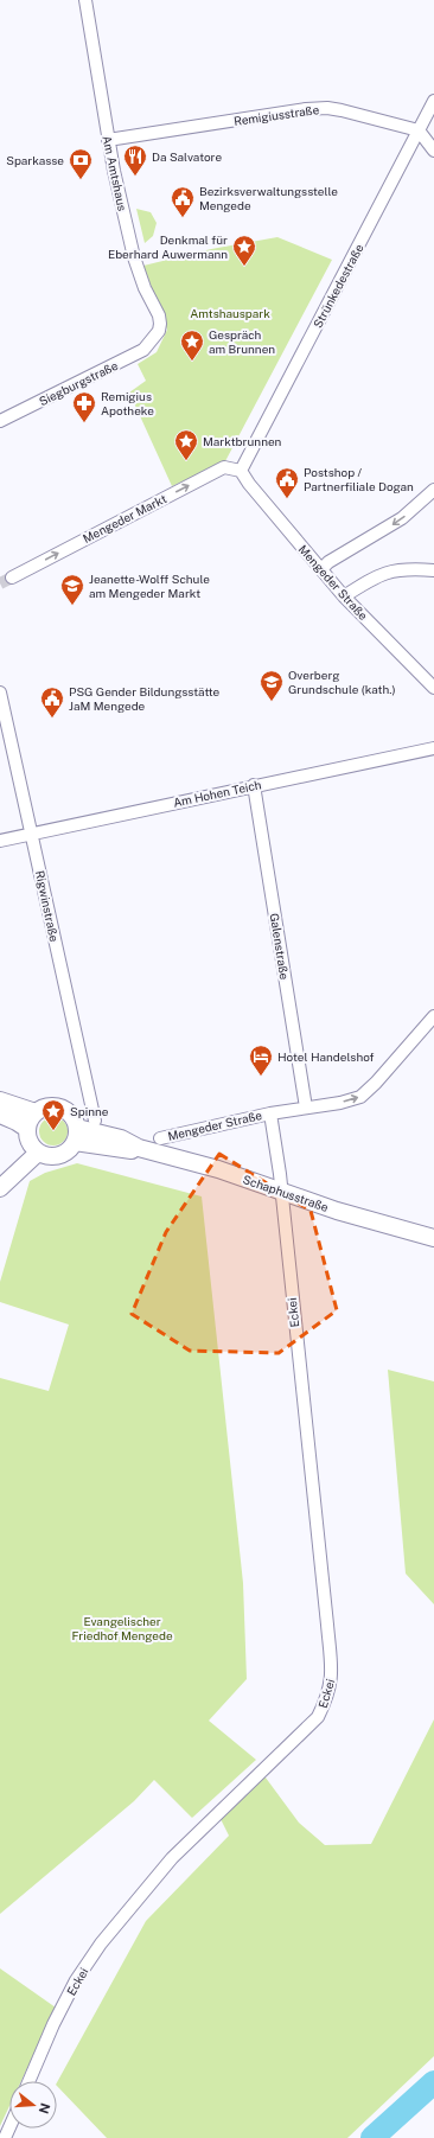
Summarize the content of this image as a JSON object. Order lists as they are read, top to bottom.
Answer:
{
  "streets": {
    "main road": ["Schaphusstraße"],
    "street": [
      "Remigiusstraße",
      "Am Amtshaus",
      "Strünkedestraße",
      "Siegburgstraße",
      "Mengeder Markt",
      "Mengeder Straße",
      "Am Hohen Teich",
      "Rigwinstraße",
      "Galenstraße",
      "Eckei"
    ]
  },
  "crossings": [
    ["Remigiusstraße", "Am Amtshaus"],
    ["Remigiusstraße", "Strünkedestraße"],
    ["Am Amtshaus", "Siegburgstraße"],
    ["Strünkedestraße", "Mengeder Markt"],
    ["Strünkedestraße", "Mengeder Straße"],
    ["Mengeder Markt", "Mengeder Straße"],
    ["Mengeder Straße", "Galenstraße"],
    ["Mengeder Straße", "Schaphusstraße"],
    ["Mengeder Straße", "Eckei"],
    ["Am Hohen Teich", "Rigwinstraße"],
    ["Am Hohen Teich", "Galenstraße"],
    ["Schaphusstraße", "Eckei"]
  ],
  "one_way": ["Mengeder Markt"],
  "parks": ["Amtshauspark", "Evangelischer Friedhof Mengede"],
  "places": {
    "restaurant": ["Da Salvatore"],
    "bank": ["Sparkasse"],
    "public building": ["Bezirksverwaltungsstelle Mengede", "Postshop / Partnerfiliale Dogan", "PSG Gender Bildungsstätte JaM Mengede"],
    "place": [
      "Denkmal für Eberhard Auwermann",
      "Gespräch am Brunnen",
      "Marktbrunnen",
      "Spinne"
    ],
    "pharmacy": ["Remigius Apotheke"],
    "school or university": ["Jeanette-Wolff Schule am Mengeder Markt", "Overberg Grundschule (kath.)"],
    "hotel": ["Hotel Handelshof"]
  },
  "north": "right"
}
